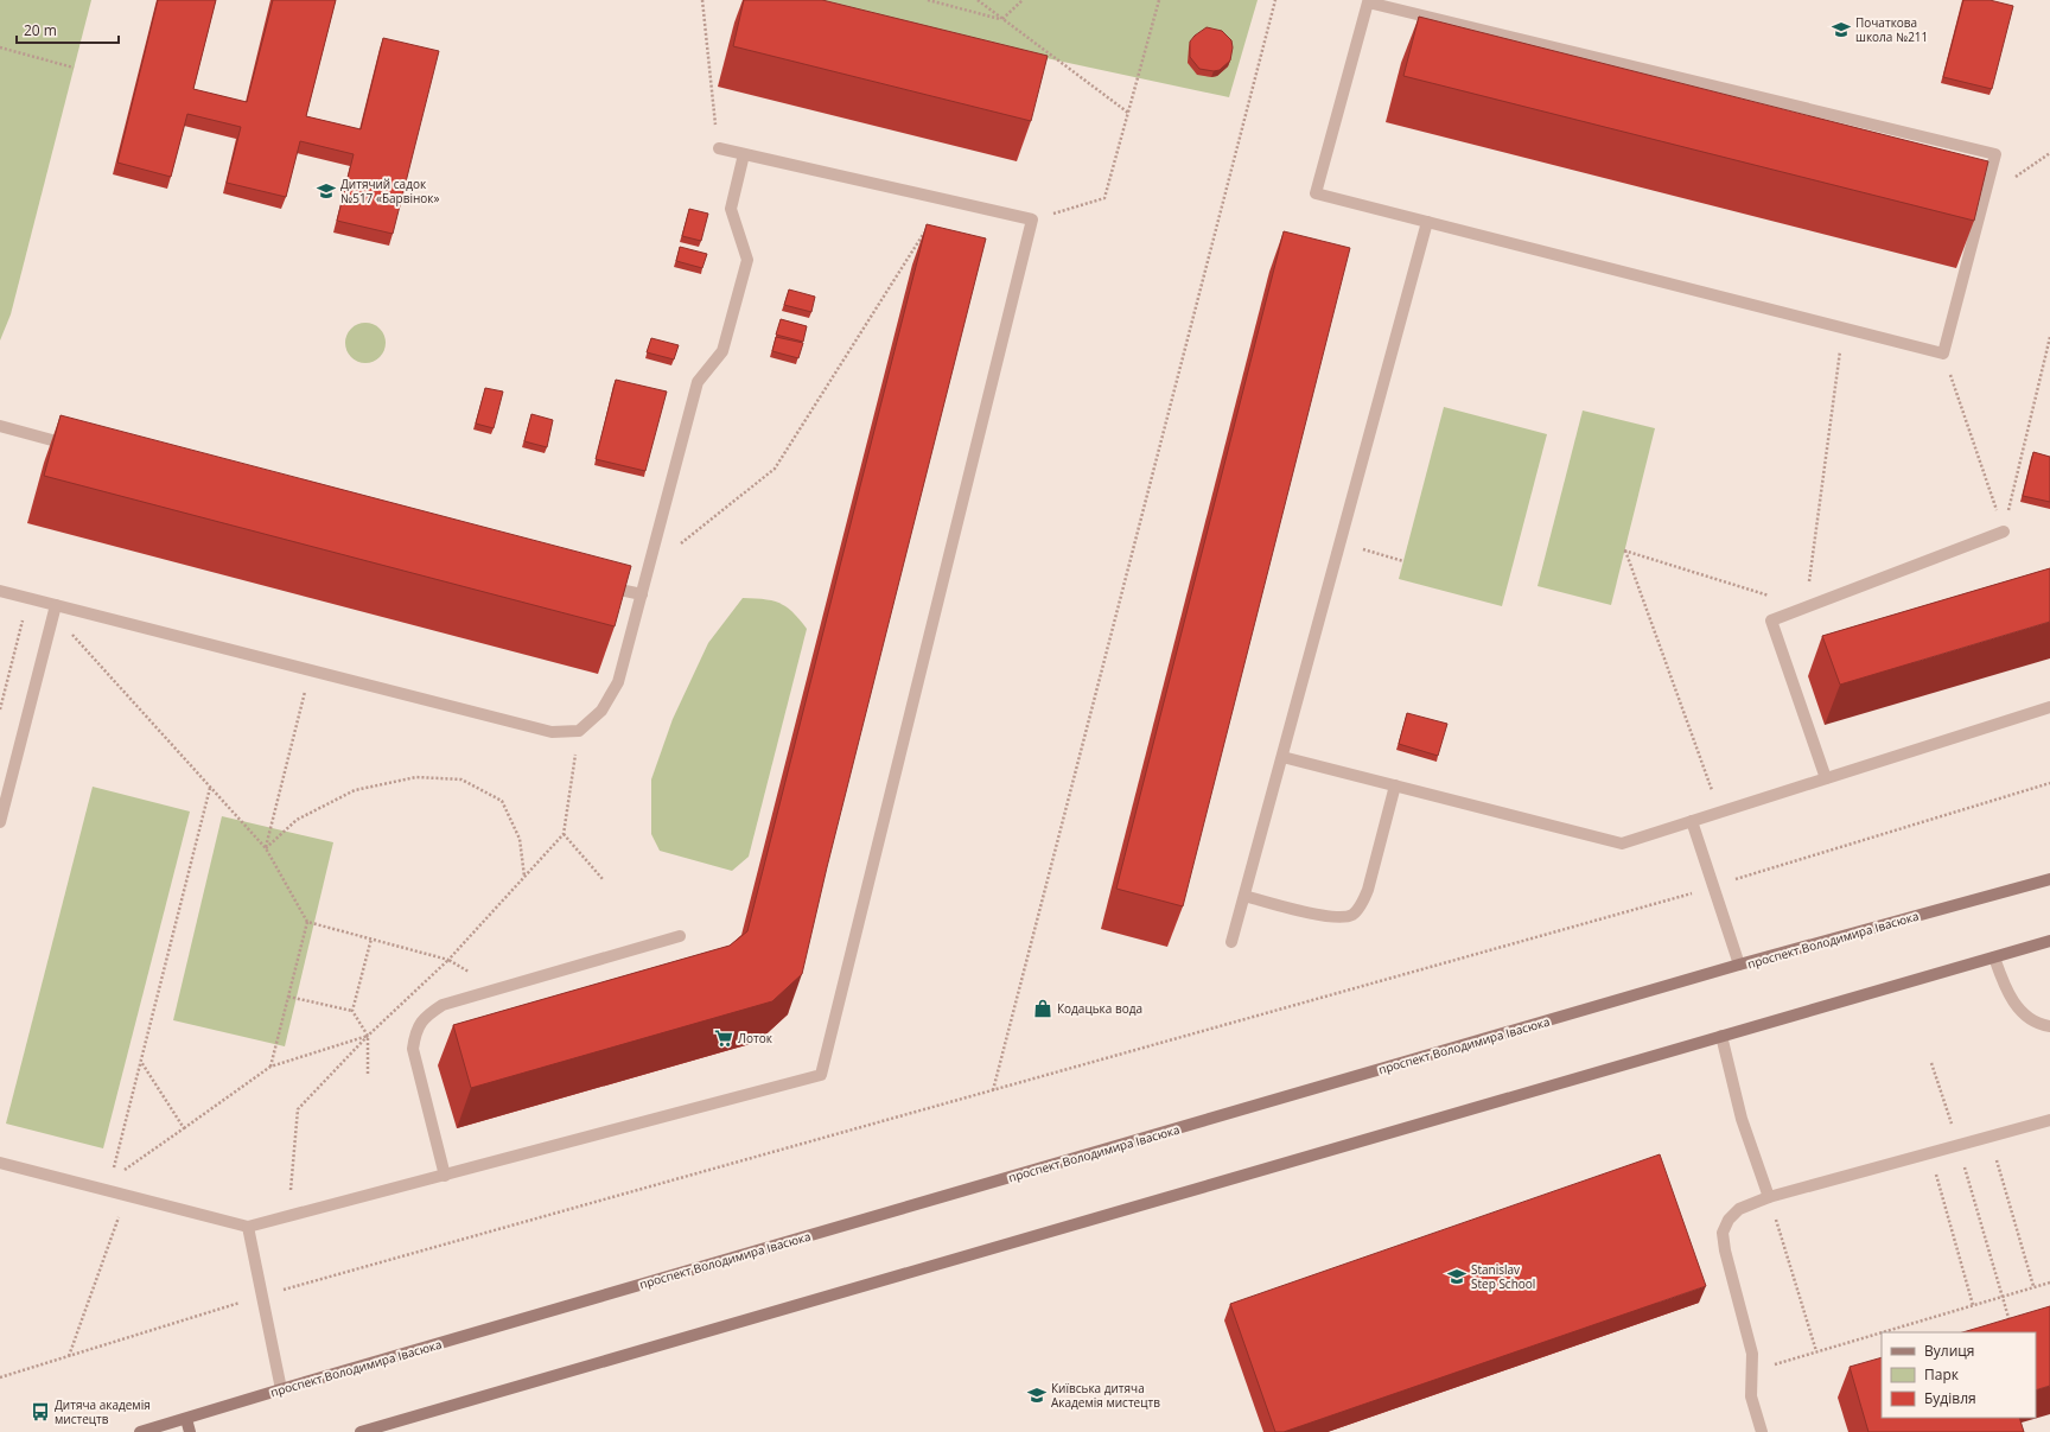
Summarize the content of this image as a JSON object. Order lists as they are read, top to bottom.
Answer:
{
  "streets": {
    "main road": ["проспект Володимира Івасюка"]
  },
  "places": {
    "school or university": [
      "Початкова школа №211",
      "Дитячий садок №517 «Барвінок»",
      "Stanislav Step School",
      "Київська дитяча Академія мистецтв"
    ],
    "shop": ["Кодацька вода"],
    "supermarket": ["Лоток"],
    "bus stop": ["Дитяча академія мистецтв"]
  },
  "legend": ["Вулиця", "Парк", "Будівля"],
  "scale_bar": "20 m"
}
